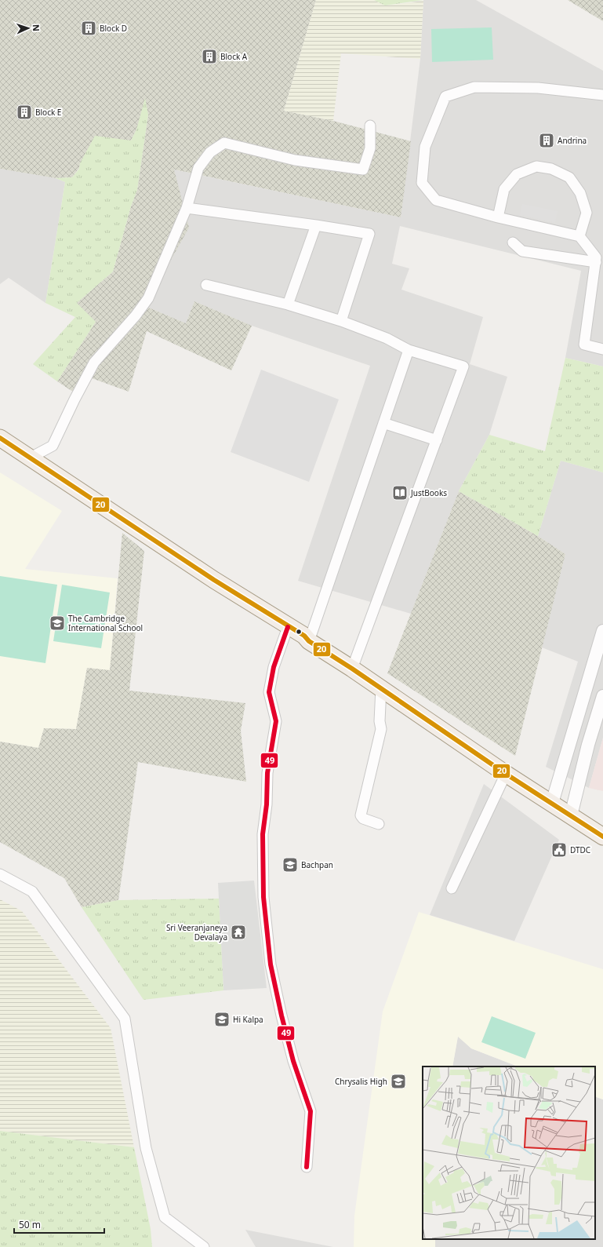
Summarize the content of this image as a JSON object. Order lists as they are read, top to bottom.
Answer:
{
  "places": {
    "building": [
      "Block D",
      "Block A",
      "Block E",
      "Andrina"
    ],
    "library": ["JustBooks"],
    "school or university": [
      "The Cambridge International School",
      "Bachpan",
      "Hi Kalpa",
      "Chrysalis High"
    ],
    "public building": ["DTDC"],
    "temple": ["Sri Veeranjaneya Devalaya"]
  },
  "lines": ["transit line 20", "transit line 49"],
  "scale_bar": "50 m",
  "north": "right"
}
